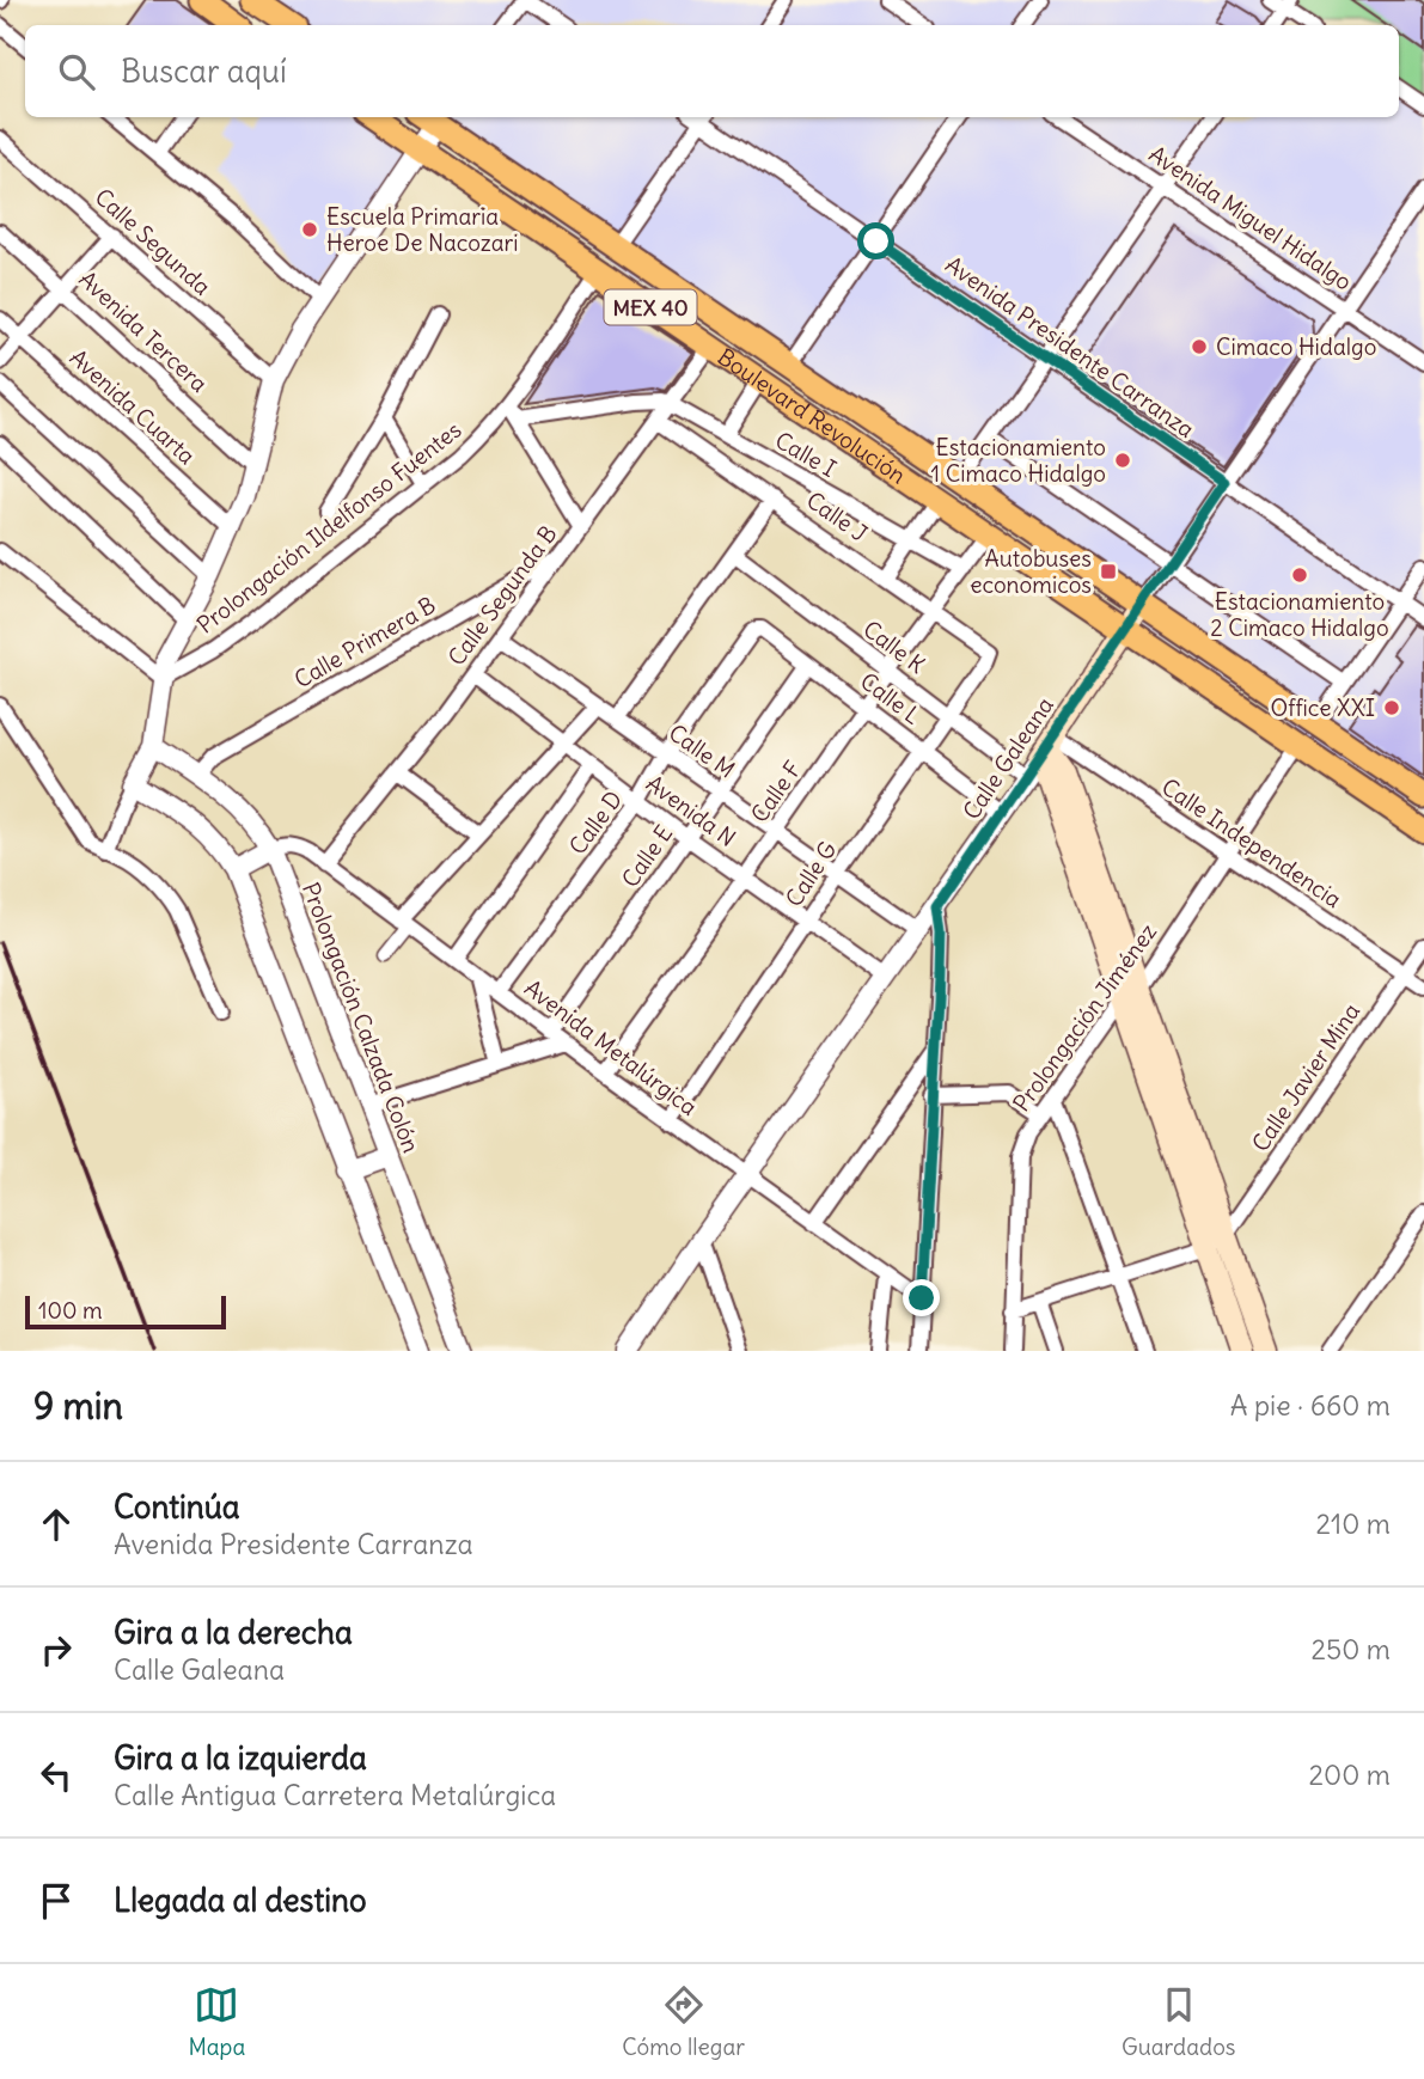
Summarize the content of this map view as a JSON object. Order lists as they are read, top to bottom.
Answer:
{
  "streets": {
    "main road": ["MEX 40", "Boulevard Revolución", "Calle Galeana"],
    "street": [
      "Avenida Miguel Hidalgo",
      "Calle Segunda",
      "Avenida Tercera",
      "Avenida Presidente Carranza",
      "Avenida Cuarta",
      "Calle I",
      "Calle J",
      "Prolongación Ildelfonso Fuentes",
      "Calle Segunda B",
      "Calle Primera B",
      "Calle K",
      "Calle L",
      "Calle M",
      "Calle F",
      "Avenida N",
      "Calle D",
      "Calle Independencia",
      "Calle E",
      "Calle G",
      "Prolongación Calzada Colón",
      "Prolongación Jiménez",
      "Avenida Metalúrgica",
      "Calle Javier Mina"
    ]
  },
  "crossings": [
    ["Avenida Miguel Hidalgo", "Calle Galeana"],
    ["MEX 40", "Calle Galeana"],
    ["Avenida Presidente Carranza", "Calle Galeana"],
    ["Boulevard Revolución", "Prolongación Ildelfonso Fuentes"],
    ["Boulevard Revolución", "Calle Segunda B"],
    ["Boulevard Revolución", "Calle Galeana"],
    ["Boulevard Revolución", "Calle F"],
    ["Boulevard Revolución", "Prolongación Jiménez"],
    ["Calle I", "Calle Segunda B"],
    ["Calle I", "Calle F"],
    ["Calle J", "Calle Segunda B"],
    ["Calle J", "Calle F"],
    ["Calle J", "Calle G"],
    ["Calle Segunda B", "Calle Primera B"],
    ["Calle Segunda B", "Calle M"],
    ["Calle Segunda B", "Avenida N"],
    ["Calle Segunda B", "Avenida Metalúrgica"],
    ["Calle Primera B", "Prolongación Calzada Colón"],
    ["Calle K", "Calle Galeana"],
    ["Calle K", "Calle F"],
    ["Calle K", "Calle G"],
    ["Calle L", "Calle Galeana"],
    ["Calle L", "Calle F"],
    ["Calle L", "Calle D"],
    ["Calle L", "Calle E"],
    ["Calle L", "Calle G"],
    ["Calle M", "Calle Galeana"],
    ["Calle M", "Calle F"],
    ["Calle M", "Calle D"],
    ["Calle M", "Calle E"],
    ["Calle M", "Calle G"],
    ["Calle Galeana", "Avenida N"],
    ["Calle Galeana", "Calle Independencia"],
    ["Calle Galeana", "Avenida Metalúrgica"],
    ["Calle F", "Avenida N"],
    ["Calle F", "Avenida Metalúrgica"],
    ["Avenida N", "Calle D"],
    ["Avenida N", "Calle E"],
    ["Avenida N", "Calle G"],
    ["Calle D", "Avenida Metalúrgica"],
    ["Calle Independencia", "Prolongación Jiménez"],
    ["Calle Independencia", "Calle Javier Mina"],
    ["Calle E", "Avenida Metalúrgica"],
    ["Calle G", "Avenida Metalúrgica"],
    ["Prolongación Calzada Colón", "Avenida Metalúrgica"],
    ["Prolongación Jiménez", "Calle Javier Mina"]
  ],
  "places": {
    "other": [
      "Escuela Primaria Heroe De Nacozari",
      "Cimaco Hidalgo",
      "Estacionamiento 1 Cimaco Hidalgo",
      "Estacionamiento 2 Cimaco Hidalgo",
      "Office XXI"
    ],
    "transit": ["Autobuses economicos"]
  },
  "scale_bar": "100 m",
  "page": {
    "search": "Buscar aquí",
    "scale": "100 m",
    "heading": ["9 min", "A pie · 660 m"],
    "list": [
      ["Continúa", "Avenida Presidente Carranza", "210 m"],
      ["Gira a la derecha", "Calle Galeana", "250 m"],
      ["Gira a la izquierda", "Calle Antigua Carretera Metalúrgica", "200 m"],
      "Llegada al destino"
    ],
    "nav": ["Mapa", "Cómo llegar", "Guardados"]
  }
}
